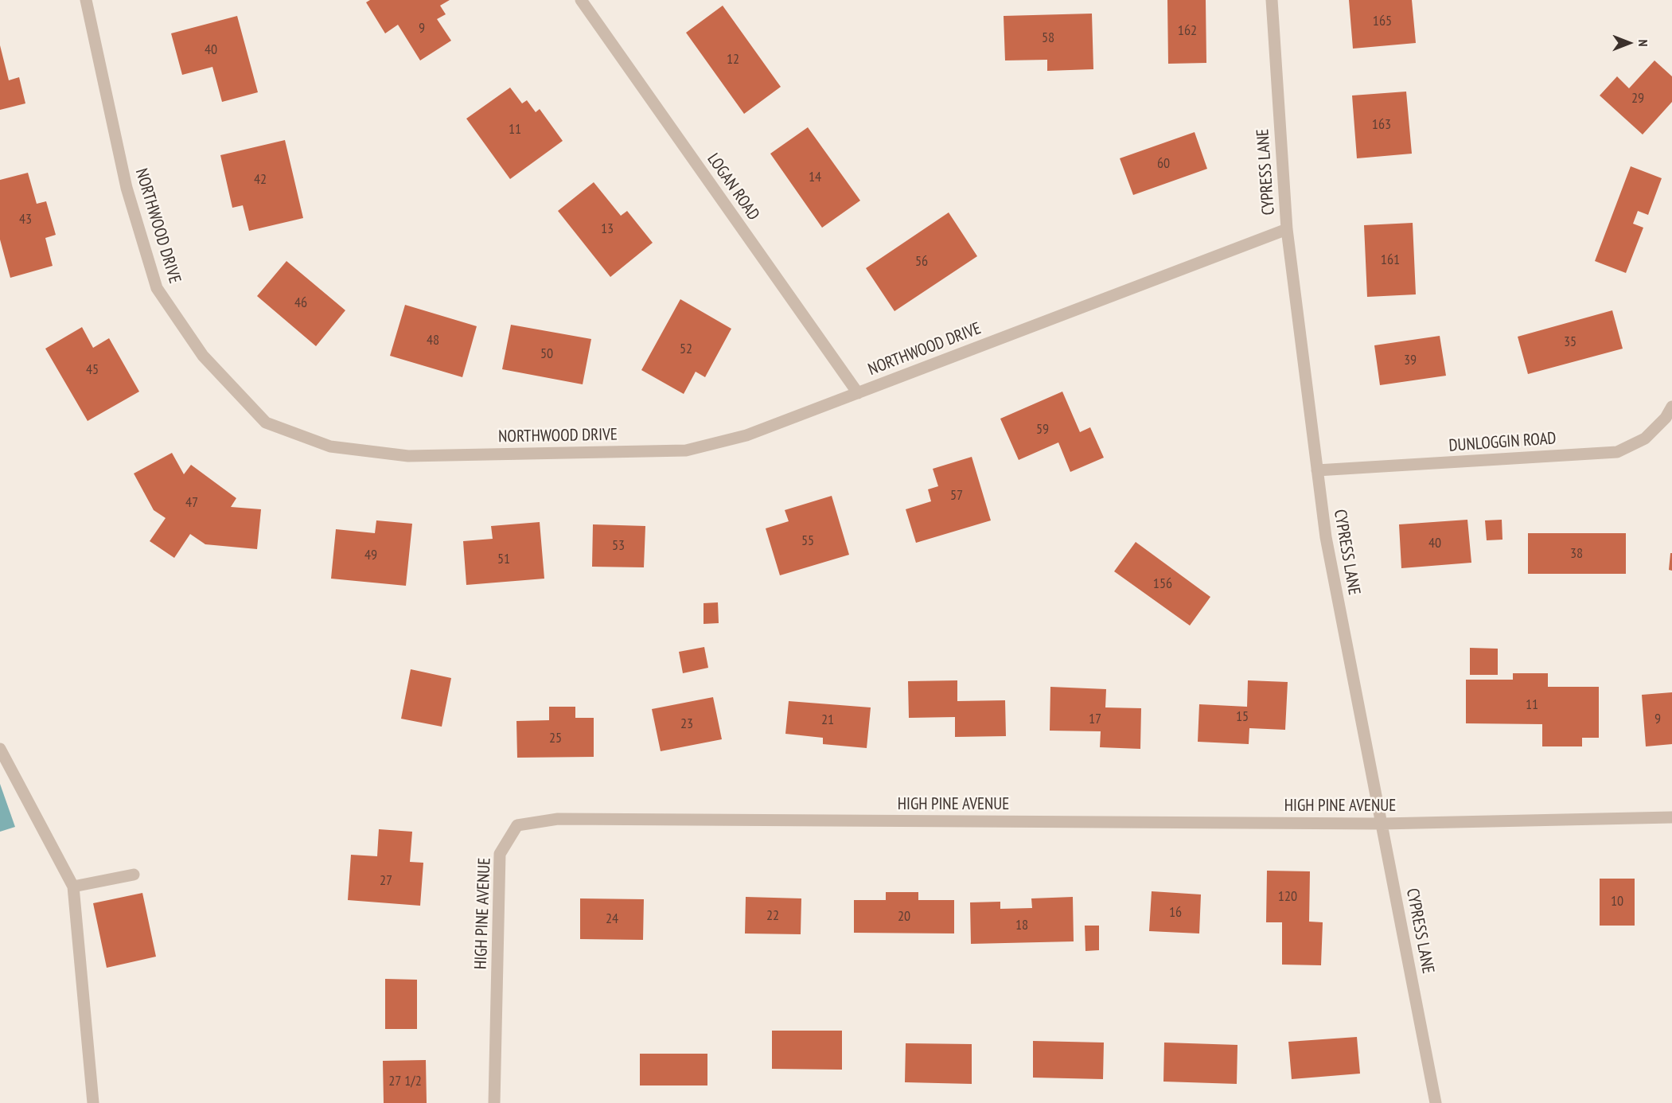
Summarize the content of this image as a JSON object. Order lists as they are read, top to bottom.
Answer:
{
  "streets": {
    "street": [
      "CYPRESS LANE",
      "LOGAN ROAD",
      "NORTHWOOD DRIVE",
      "DUNLOGGIN ROAD",
      "HIGH PINE AVENUE"
    ]
  },
  "crossings": [
    ["CYPRESS LANE", "NORTHWOOD DRIVE"],
    ["CYPRESS LANE", "DUNLOGGIN ROAD"],
    ["CYPRESS LANE", "HIGH PINE AVENUE"],
    ["LOGAN ROAD", "NORTHWOOD DRIVE"]
  ],
  "house_numbers": [
    "165",
    "9",
    "162",
    "58",
    "40",
    "12",
    "29",
    "163",
    "11",
    "60",
    "14",
    "42",
    "43",
    "13",
    "161",
    "56",
    "46",
    "48",
    "35",
    "52",
    "50",
    "39",
    "45",
    "59",
    "57",
    "47",
    "55",
    "40",
    "53",
    "38",
    "49",
    "51",
    "156",
    "11",
    "15",
    "17",
    "9",
    "21",
    "23",
    "25",
    "27",
    "120",
    "10",
    "16",
    "22",
    "20",
    "24",
    "18",
    "27 1/2"
  ],
  "north": "right"
}
